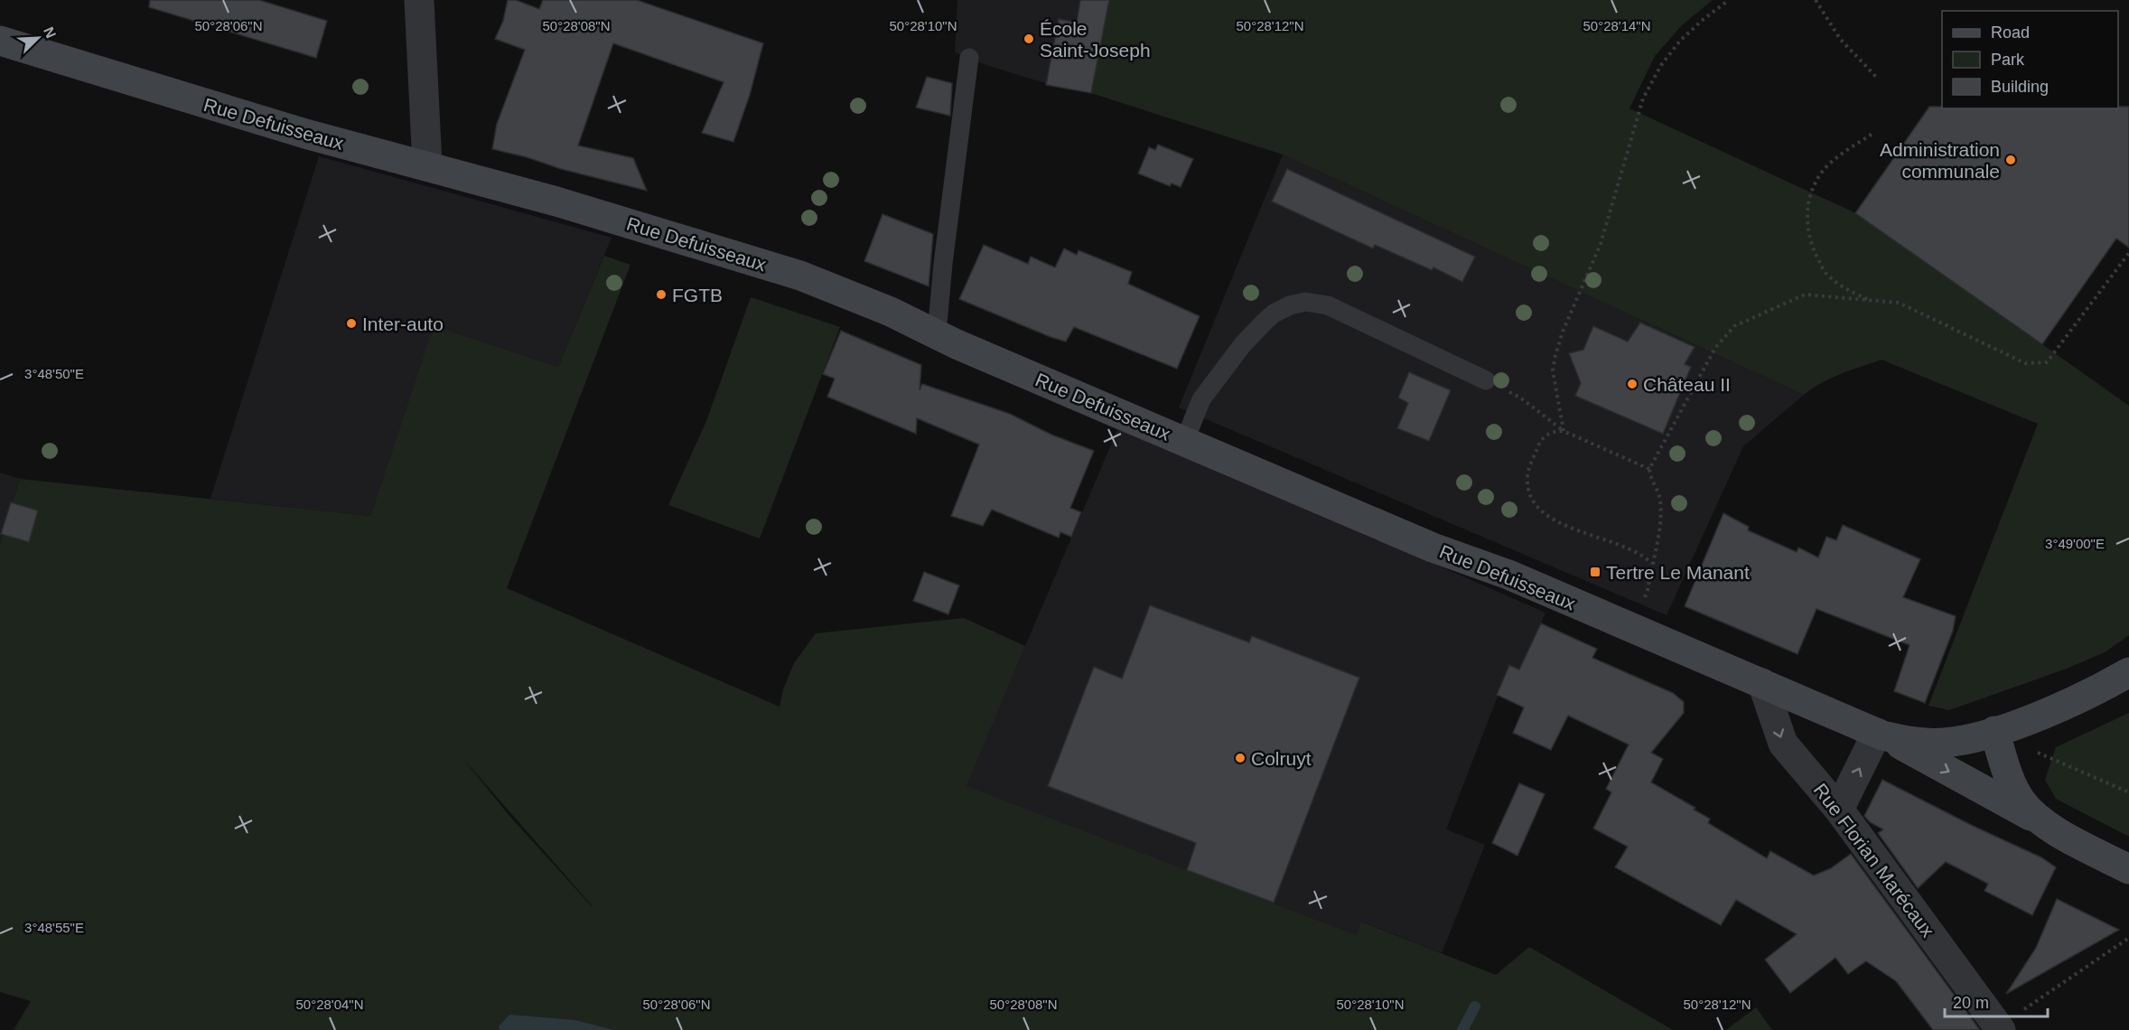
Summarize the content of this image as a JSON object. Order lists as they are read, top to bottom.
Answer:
{
  "streets": {
    "main road": ["Rue Defuisseaux"],
    "street": ["Rue Florian Marécaux"]
  },
  "crossings": [
    ["Rue Defuisseaux", "Rue Florian Marécaux"]
  ],
  "one_way": ["Rue Florian Marécaux"],
  "places": {
    "other": [
      "École Saint-Joseph",
      "Administration communale",
      "FGTB",
      "Inter-auto",
      "Château II",
      "Colruyt"
    ],
    "transit": ["Tertre Le Manant"]
  },
  "legend": ["Road", "Park", "Building"],
  "scale_bar": "20 m",
  "north": "top right",
  "coordinates": [
    "50°28'06\"N",
    "50°28'08\"N",
    "50°28'10\"N",
    "50°28'14\"N",
    "50°28'12\"N",
    "3°48'50\"E",
    "3°49'00\"E",
    "3°48'55\"E",
    "50°28'04\"N"
  ]
}
